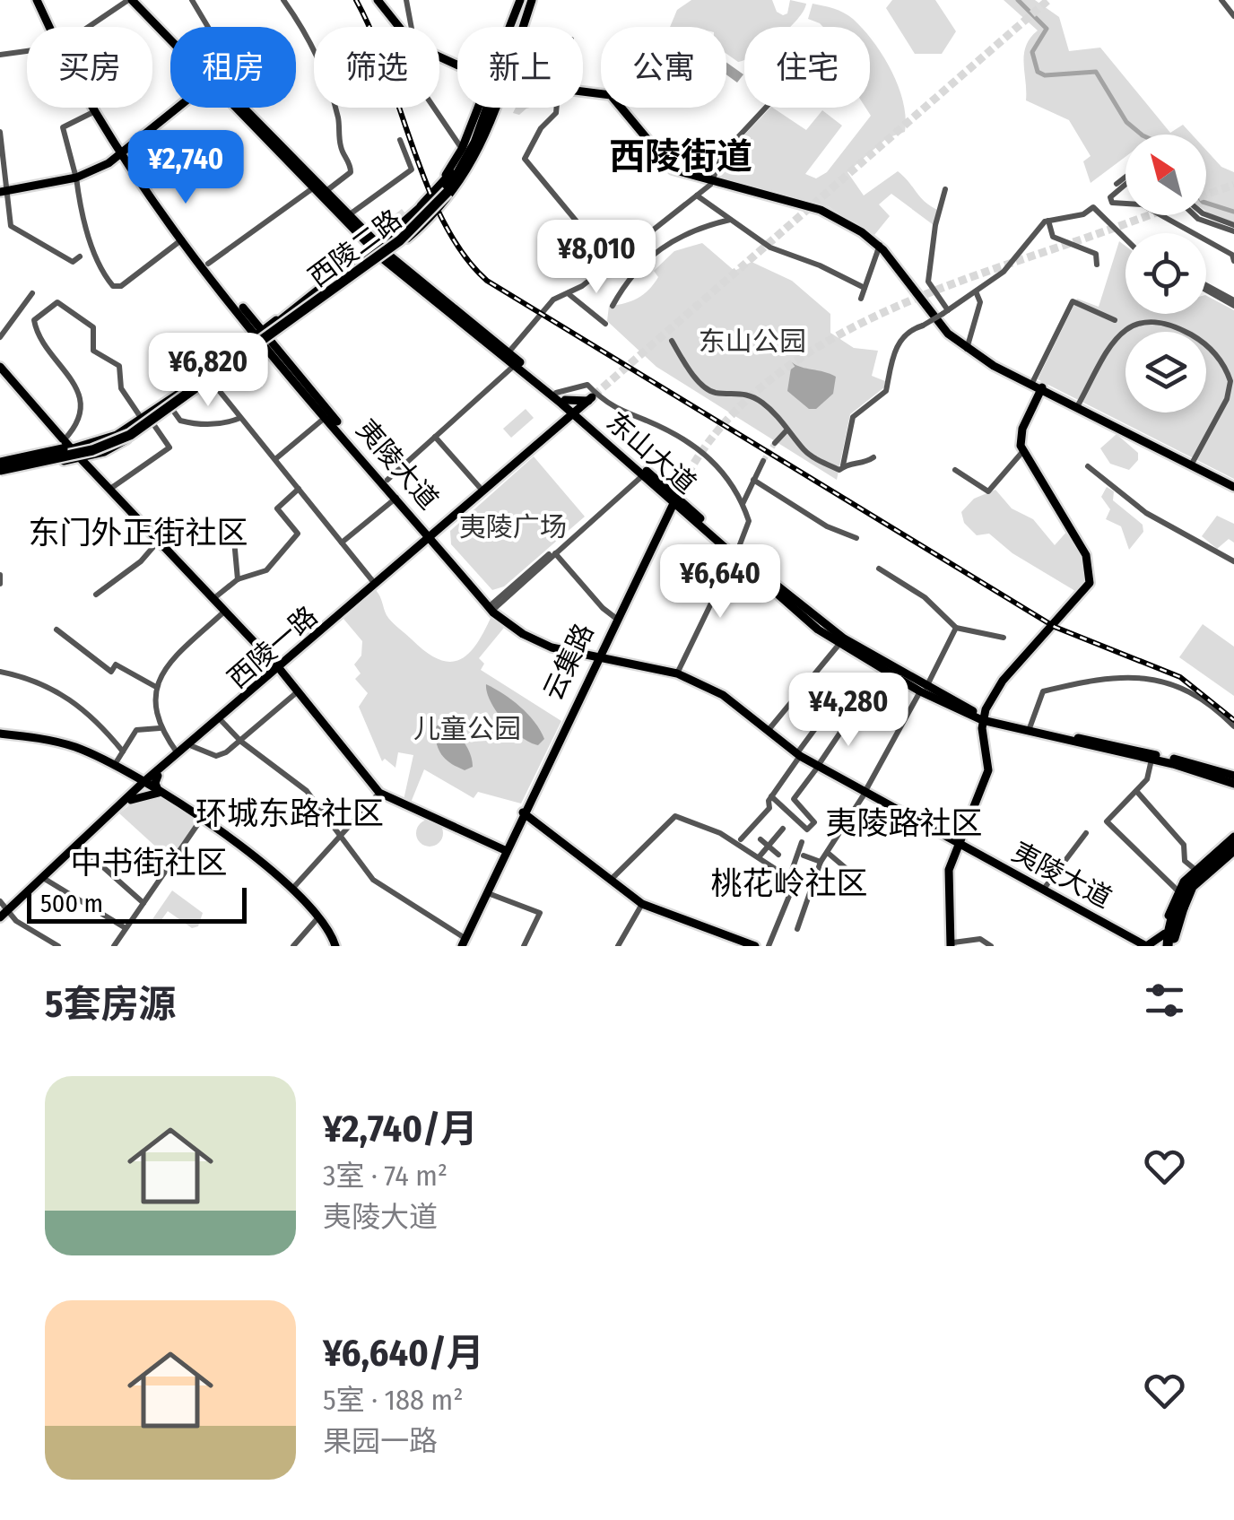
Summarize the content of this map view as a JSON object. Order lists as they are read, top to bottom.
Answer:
{
  "streets": {
    "main road": [
      "西陵二路",
      "东山大道",
      "夷陵大道",
      "西陵一路",
      "云集路"
    ]
  },
  "crossings": [
    ["西陵二路", "东山大道"],
    ["西陵二路", "夷陵大道"],
    ["东山大道", "西陵一路"],
    ["东山大道", "云集路"],
    ["夷陵大道", "西陵一路"],
    ["夷陵大道", "云集路"]
  ],
  "districts": [
    "西陵街道",
    "东门外正街社区",
    "环城东路社区",
    "夷陵路社区",
    "中书街社区",
    "桃花岭社区"
  ],
  "parks": ["东山公园", "夷陵广场", "儿童公园"],
  "scale_bar": "500 m",
  "north": "top left",
  "page": {
    "chip": [
      "买房",
      "租房",
      "筛选",
      "新上",
      "公寓",
      "住宅"
    ],
    "price": [
      "¥2,740",
      "¥8,010",
      "¥6,820",
      "¥6,640",
      "¥4,280"
    ],
    "scale": "500 m",
    "heading": "5套房源",
    "list": [
      {
        "name": "¥2,740/月",
        "note": "3室 · 74 m² · 夷陵大道"
      },
      {
        "name": "¥6,640/月",
        "note": "5室 · 188 m² · 果园一路"
      }
    ]
  }
}
